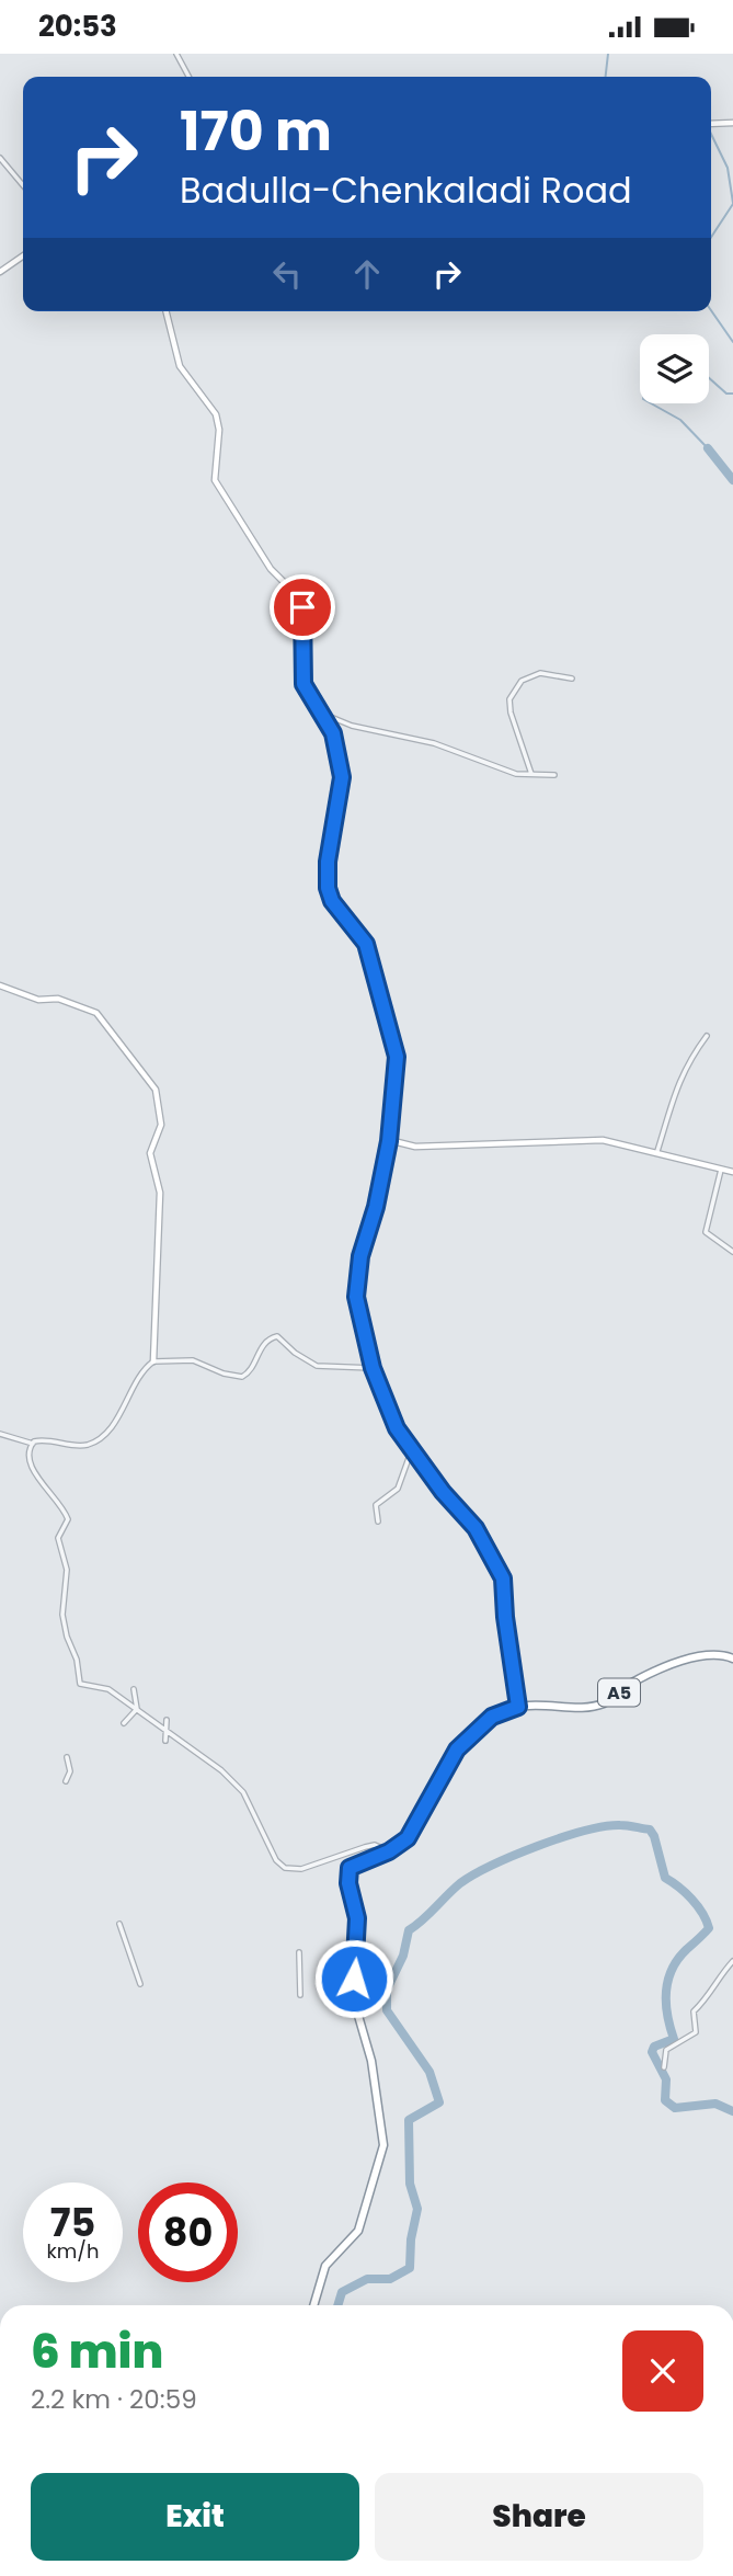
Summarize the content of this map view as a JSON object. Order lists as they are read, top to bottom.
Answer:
{
  "streets": {
    "highway": ["A5"]
  },
  "page": {
    "status": "20:53",
    "turn": ["170 m", "Badulla-Chenkaladi Road"],
    "speed": "75 km/h",
    "limit": "80",
    "heading": ["6 min", "2.2 km · 20:59"],
    "buttons": ["Exit", "Share"]
  }
}
